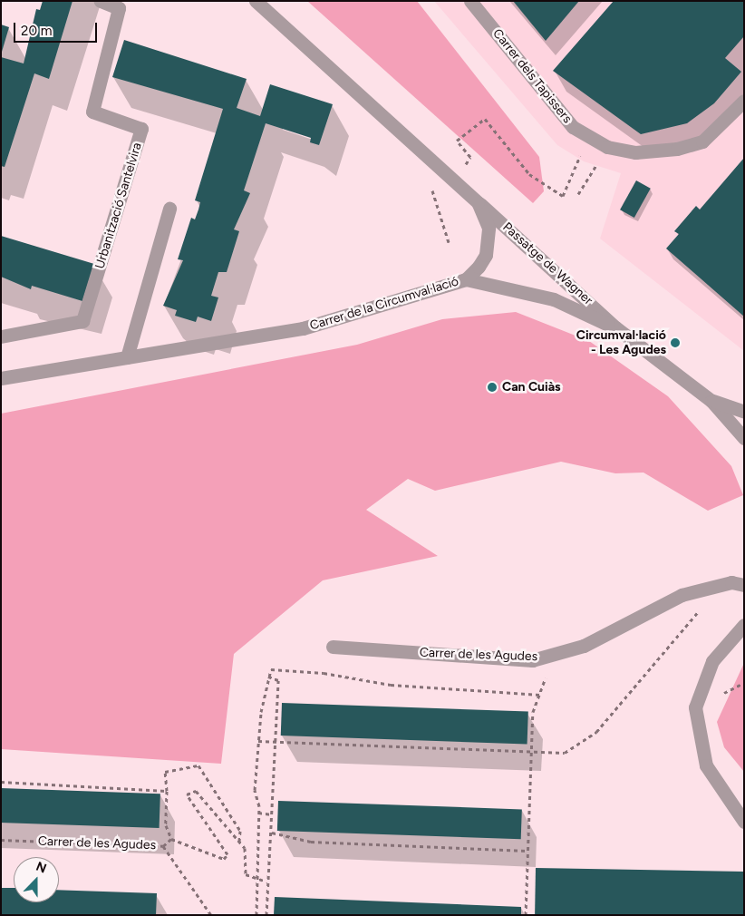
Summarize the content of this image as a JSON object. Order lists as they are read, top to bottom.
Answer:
{
  "streets": {
    "street": [
      "Carrer dels Tapissers",
      "Urbanització Santelvira",
      "Passatge de Wagner",
      "Carrer de la Circumval·lació",
      "Carrer de les Agudes"
    ]
  },
  "crossings": [
    ["Passatge de Wagner", "Carrer de la Circumval·lació"]
  ],
  "places": ["Circumval·lació - Les Agudes", "Can Cuiàs"],
  "scale_bar": "20 m",
  "north": "top"
}
